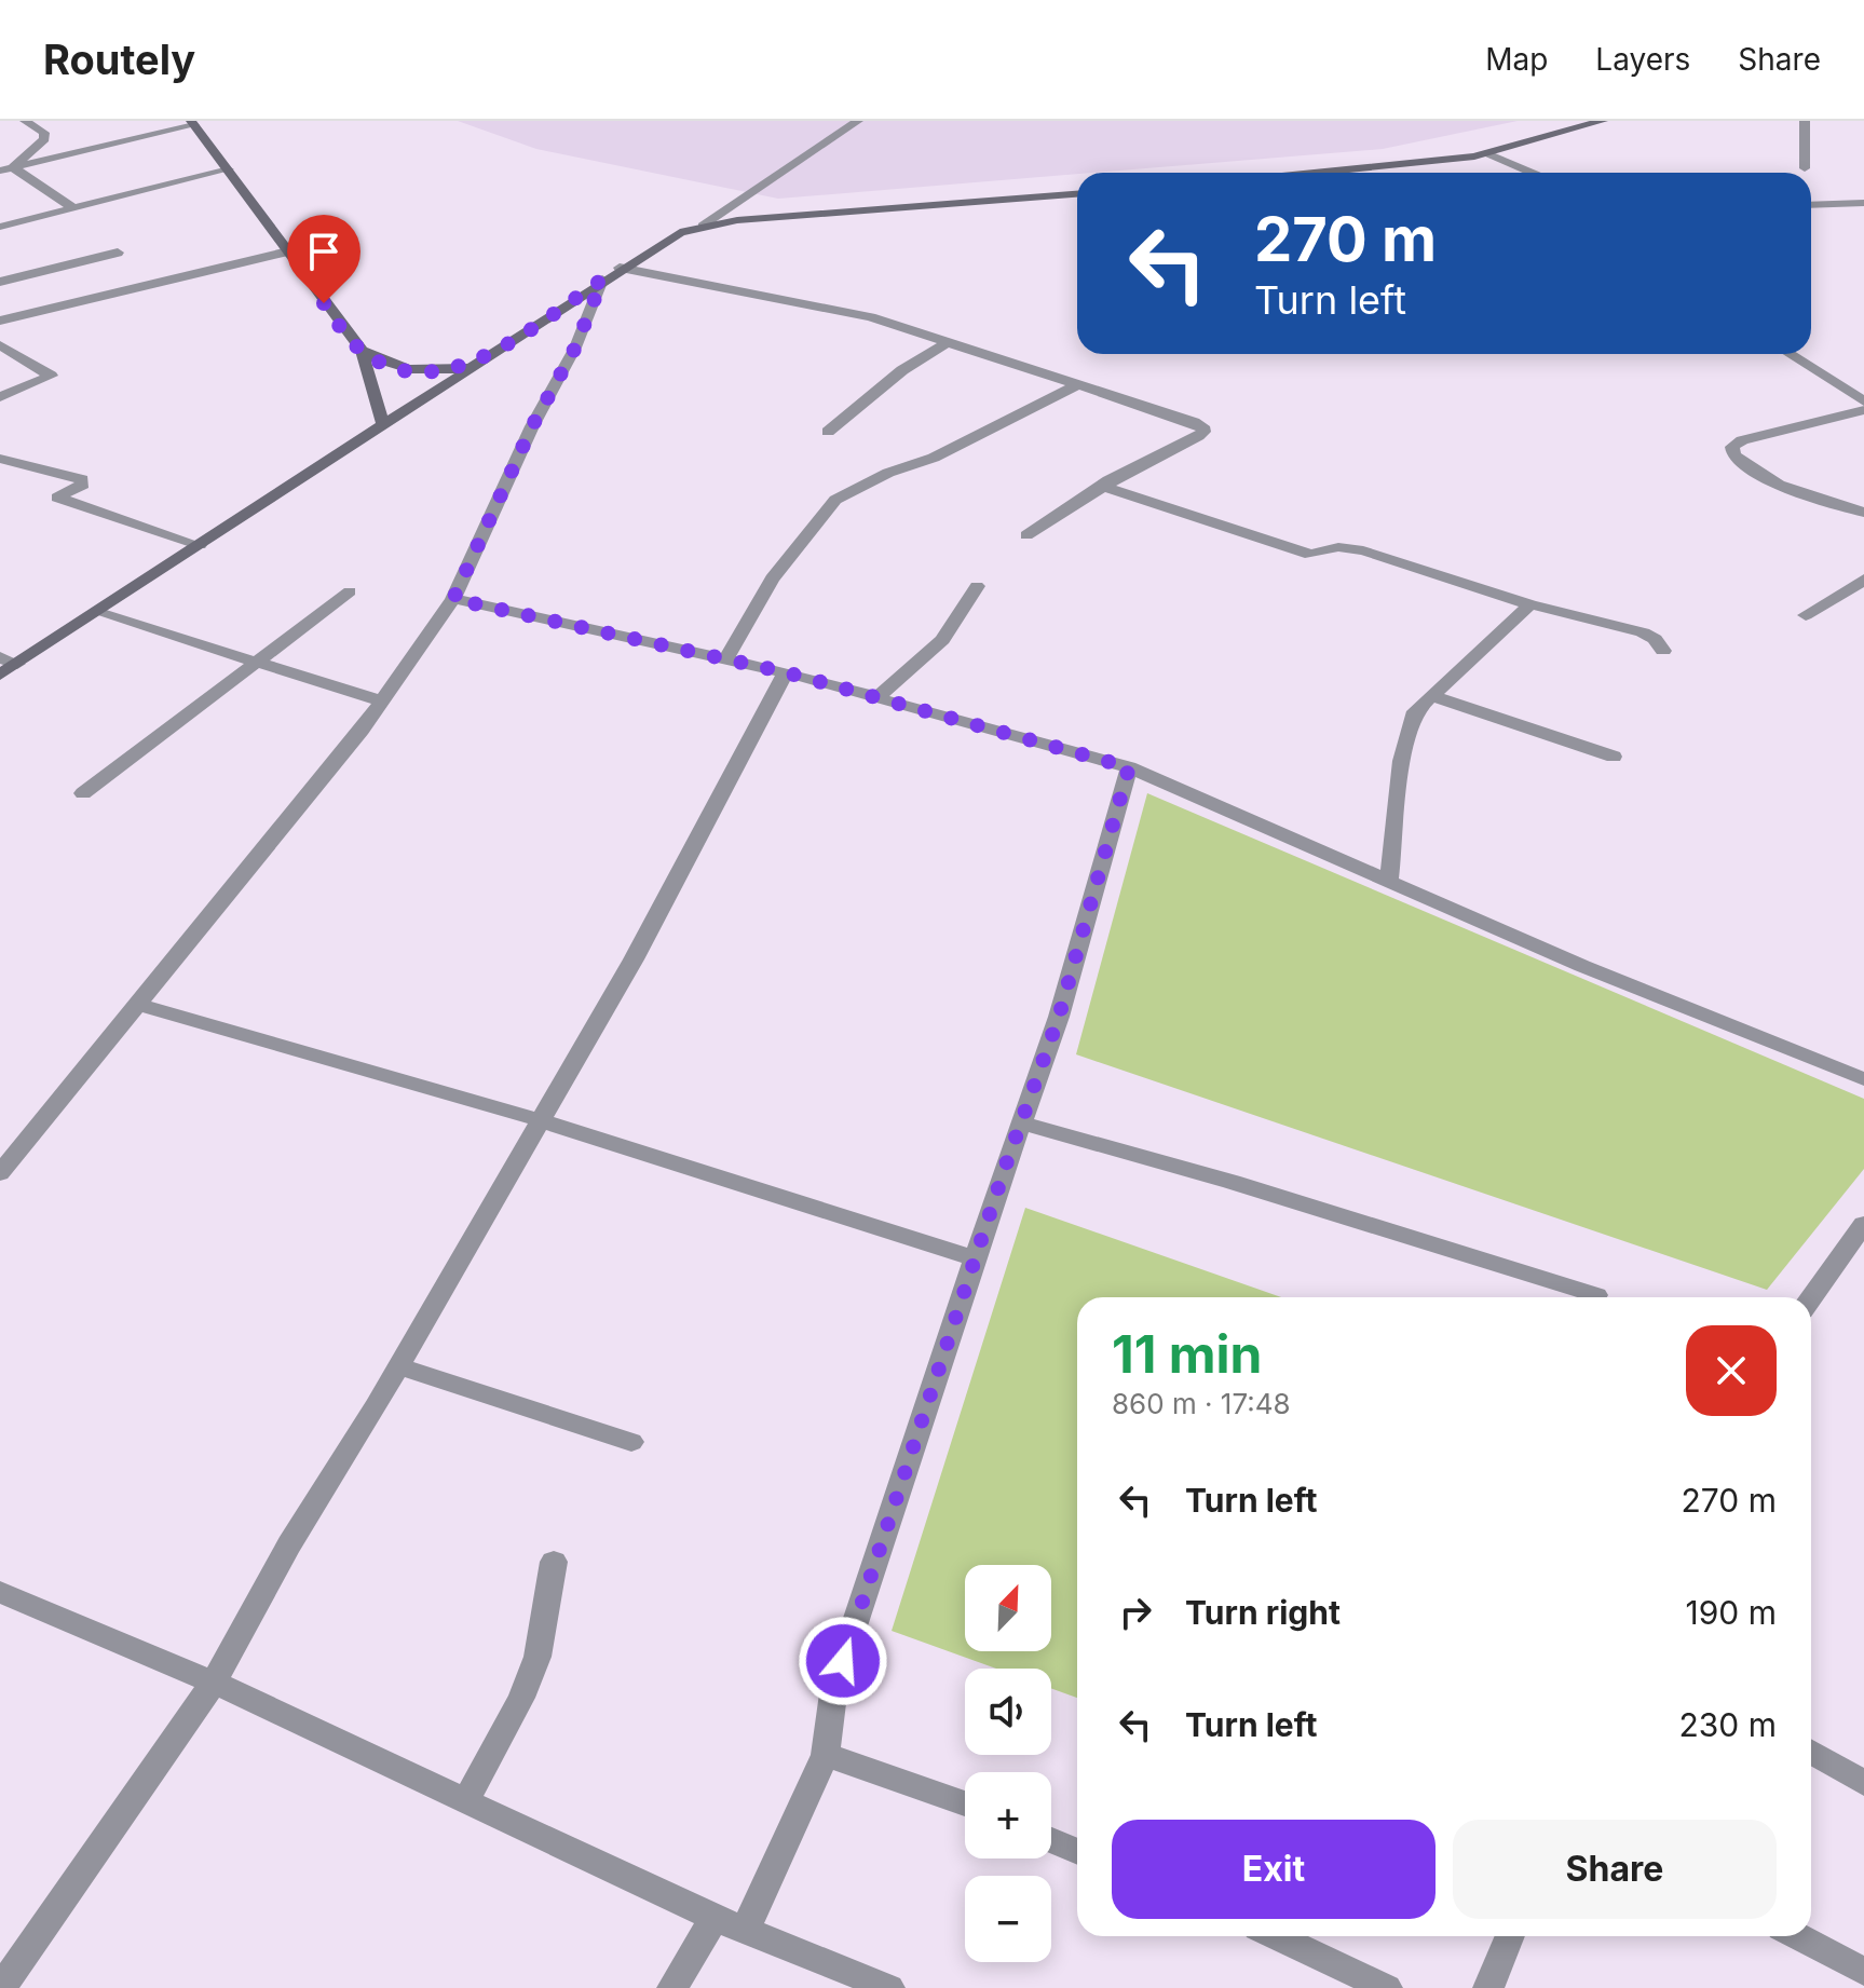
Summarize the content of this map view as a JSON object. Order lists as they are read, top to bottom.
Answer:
{
  "north": "top right",
  "page": {
    "header": "Routely",
    "nav": ["Map", "Layers", "Share"],
    "turn": ["270 m", "Turn left"],
    "heading": ["11 min", "860 m · 17:48"],
    "list": [
      {
        "name": "Turn left",
        "value": "270 m"
      },
      {
        "name": "Turn right",
        "value": "190 m"
      },
      {
        "name": "Turn left",
        "value": "230 m"
      }
    ],
    "map_buttons": ["+", "−"],
    "buttons": ["Exit", "Share"]
  }
}
